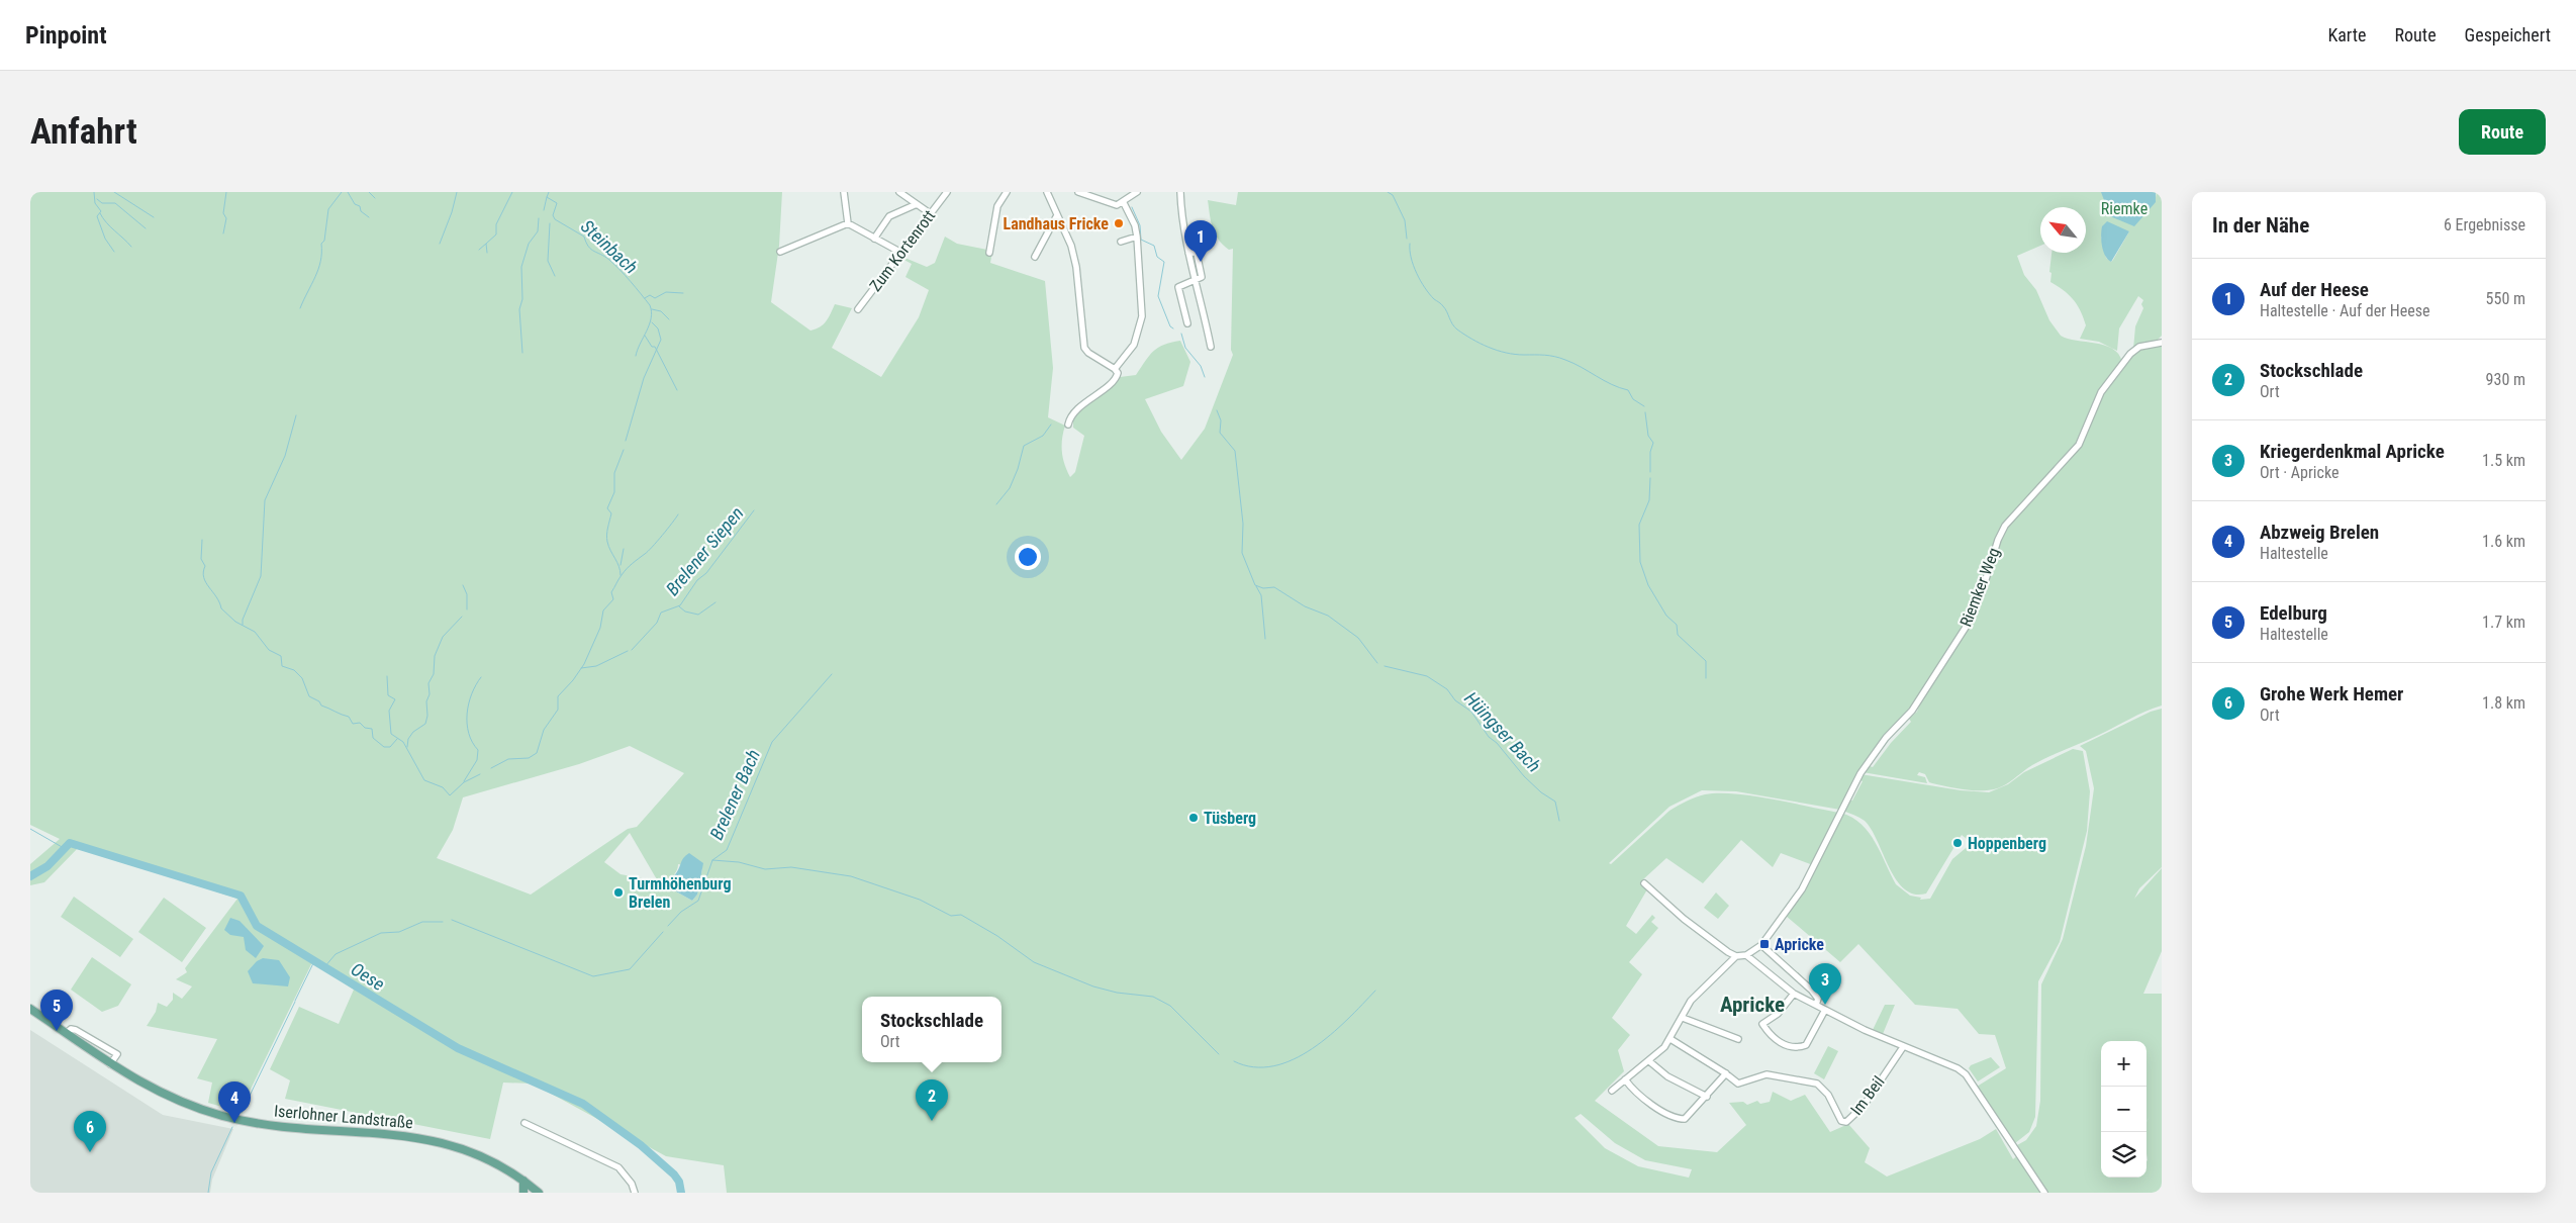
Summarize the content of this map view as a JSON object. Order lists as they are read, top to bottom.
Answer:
{
  "streets": {
    "main road": ["Iserlohner Landstraße"],
    "street": ["Zum Kortenrott", "Riemker Weg", "Im Beil"]
  },
  "districts": ["Apricke"],
  "water": [
    "Steinbach",
    "Brelener Siepen",
    "Hüingser Bach",
    "Brelener Bach",
    "Oese"
  ],
  "parks": ["Riemke"],
  "places": {
    "other": [
      "Landhaus Fricke",
      "Tüsberg",
      "Hoppenberg",
      "Turmhöhenburg Brelen"
    ],
    "transit": ["Apricke"]
  },
  "north": "top left",
  "page": {
    "header": "Pinpoint",
    "nav": ["Karte", "Route", "Gespeichert"],
    "buttons": "Route",
    "title": "Anfahrt",
    "heading": ["In der Nähe", "6 Ergebnisse"],
    "pins": [
      "1",
      "3",
      "5",
      "2",
      "4",
      "6"
    ],
    "list": [
      {
        "mark": "1",
        "name": "Auf der Heese",
        "note": "Haltestelle · Auf der Heese",
        "value": "550 m"
      },
      {
        "mark": "2",
        "name": "Stockschlade",
        "note": "Ort",
        "value": "930 m"
      },
      {
        "mark": "3",
        "name": "Kriegerdenkmal Apricke",
        "note": "Ort · Apricke",
        "value": "1.5 km"
      },
      {
        "mark": "4",
        "name": "Abzweig Brelen",
        "note": "Haltestelle",
        "value": "1.6 km"
      },
      {
        "mark": "5",
        "name": "Edelburg",
        "note": "Haltestelle",
        "value": "1.7 km"
      },
      {
        "mark": "6",
        "name": "Grohe Werk Hemer",
        "note": "Ort",
        "value": "1.8 km"
      }
    ],
    "popup": ["Stockschlade", "Ort"],
    "map_buttons": ["+", "−"]
  }
}
